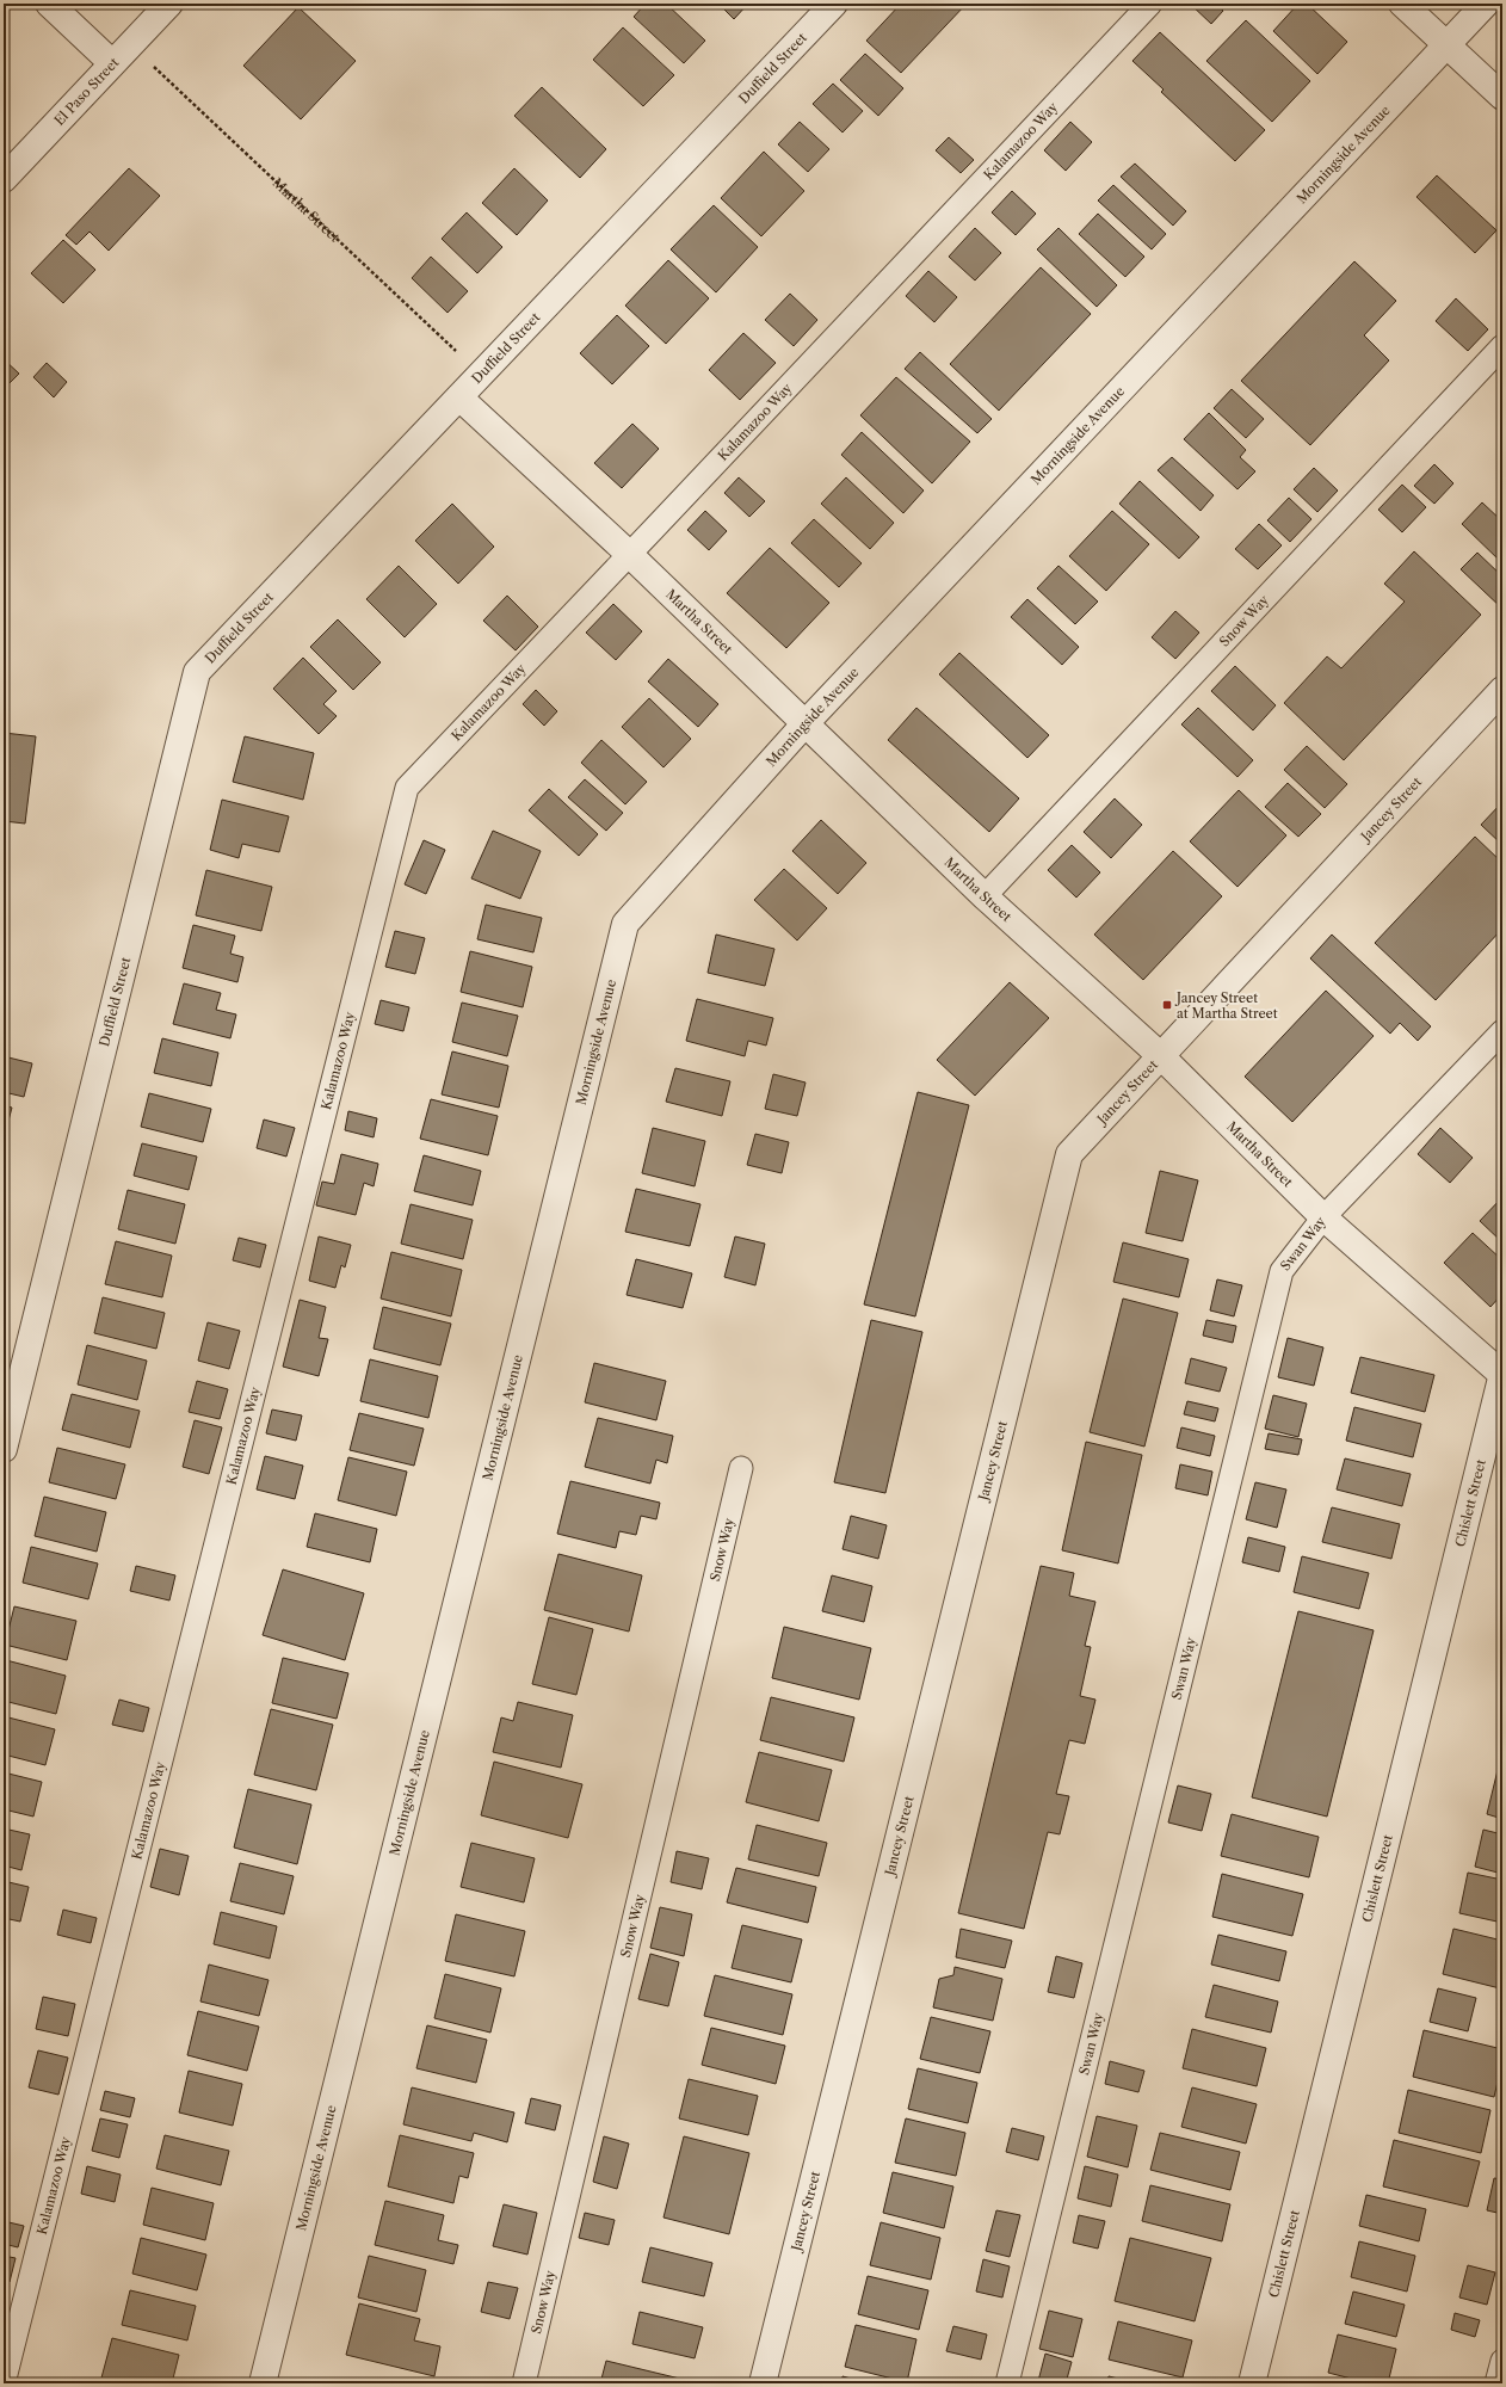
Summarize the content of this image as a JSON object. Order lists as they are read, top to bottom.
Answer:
{
  "streets": {
    "street": [
      "Duffield Street",
      "El Paso Street",
      "Morningside Avenue",
      "Martha Street",
      "Jancey Street",
      "Chislett Street"
    ],
    "lane": ["Kalamazoo Way", "Snow Way", "Swan Way"]
  },
  "crossings": [
    ["Duffield Street", "Martha Street"],
    ["Kalamazoo Way", "Martha Street"],
    ["Morningside Avenue", "Martha Street"],
    ["Martha Street", "Snow Way"],
    ["Martha Street", "Jancey Street"],
    ["Martha Street", "Swan Way"],
    ["Martha Street", "Chislett Street"]
  ],
  "places": {
    "transit": ["Jancey Street at Martha Street"]
  }
}
